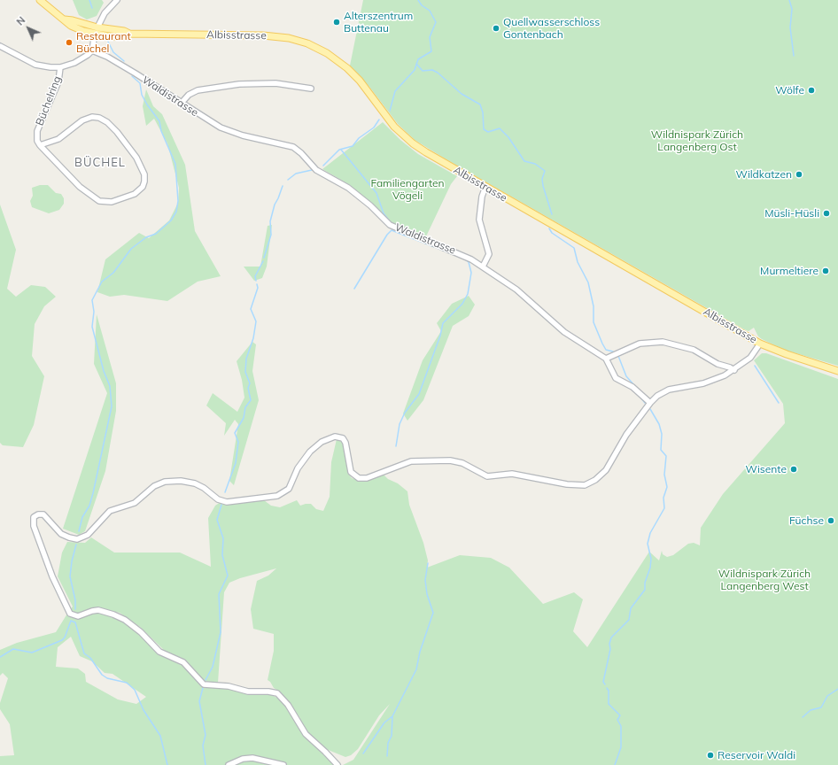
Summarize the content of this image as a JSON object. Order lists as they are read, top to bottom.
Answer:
{
  "streets": {
    "main road": ["Albisstrasse"],
    "street": ["Waldistrasse", "Büchelring"]
  },
  "crossings": [
    ["Waldistrasse", "Büchelring"]
  ],
  "districts": ["BÜCHEL"],
  "parks": ["Wildnispark Zürich Langenberg Ost", "Familiengarten Vögeli", "Wildnispark Zürich Langenberg West"],
  "places": [
    "Alterszentrum Buttenau",
    "Quellwasserschloss Gontenbach",
    "Restaurant Büchel",
    "Wölfe",
    "Wildkatzen",
    "Müsli-Hüsli",
    "Murmeltiere",
    "Wisente",
    "Füchse",
    "Reservoir Waldi"
  ],
  "north": "top left"
}
